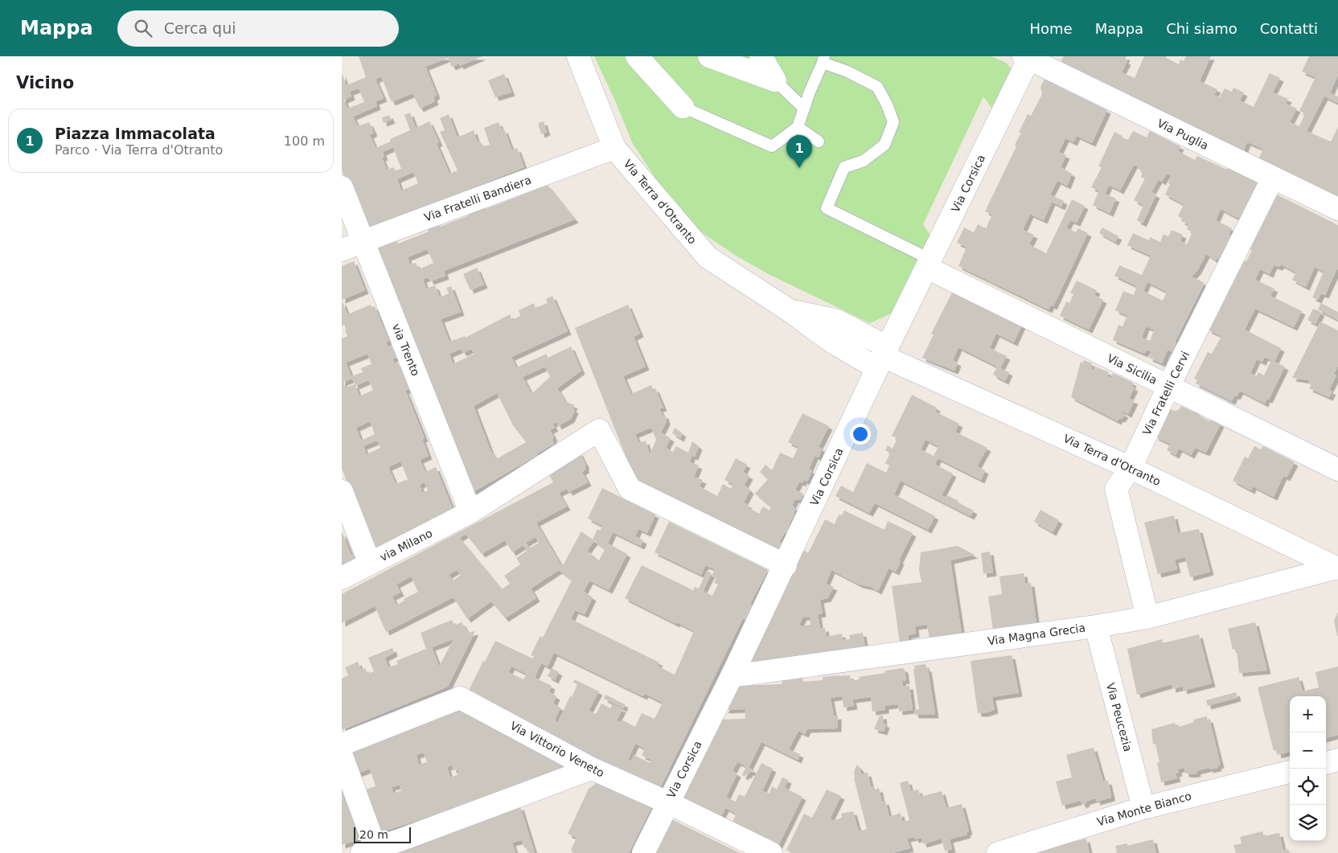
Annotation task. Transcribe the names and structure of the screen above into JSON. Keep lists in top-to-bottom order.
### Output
{
  "streets": {
    "street": [
      "Via Puglia",
      "Via Corsica",
      "Via Fratelli Bandiera",
      "Via Terra d'Otranto",
      "via Trento",
      "Via Sicilia",
      "Via Fratelli Cervi",
      "via Milano",
      "Via Magna Grecia",
      "Via Peucezia",
      "Via Vittorio Veneto",
      "Via Monte Bianco"
    ]
  },
  "crossings": [
    ["Via Puglia", "Via Corsica"],
    ["Via Puglia", "Via Fratelli Cervi"],
    ["Via Corsica", "Via Terra d'Otranto"],
    ["Via Corsica", "Via Sicilia"],
    ["Via Corsica", "via Milano"],
    ["Via Corsica", "Via Magna Grecia"],
    ["Via Corsica", "Via Vittorio Veneto"],
    ["Via Fratelli Bandiera", "Via Terra d'Otranto"],
    ["Via Fratelli Bandiera", "via Trento"],
    ["Via Terra d'Otranto", "Via Fratelli Cervi"],
    ["Via Terra d'Otranto", "Via Magna Grecia"],
    ["via Trento", "via Milano"],
    ["Via Sicilia", "Via Fratelli Cervi"],
    ["Via Fratelli Cervi", "Via Magna Grecia"],
    ["Via Magna Grecia", "Via Peucezia"],
    ["Via Peucezia", "Via Monte Bianco"]
  ],
  "scale_bar": "20 m",
  "page": {
    "header": "Mappa",
    "search": "Cerca qui",
    "nav": [
      "Home",
      "Mappa",
      "Chi siamo",
      "Contatti"
    ],
    "heading": "Vicino",
    "list": [
      {
        "mark": "1",
        "name": "Piazza Immacolata",
        "note": "Parco · Via Terra d'Otranto",
        "value": "100 m"
      }
    ],
    "pins": "1",
    "map_buttons": ["+", "−"],
    "scale": "20 m"
  }
}
